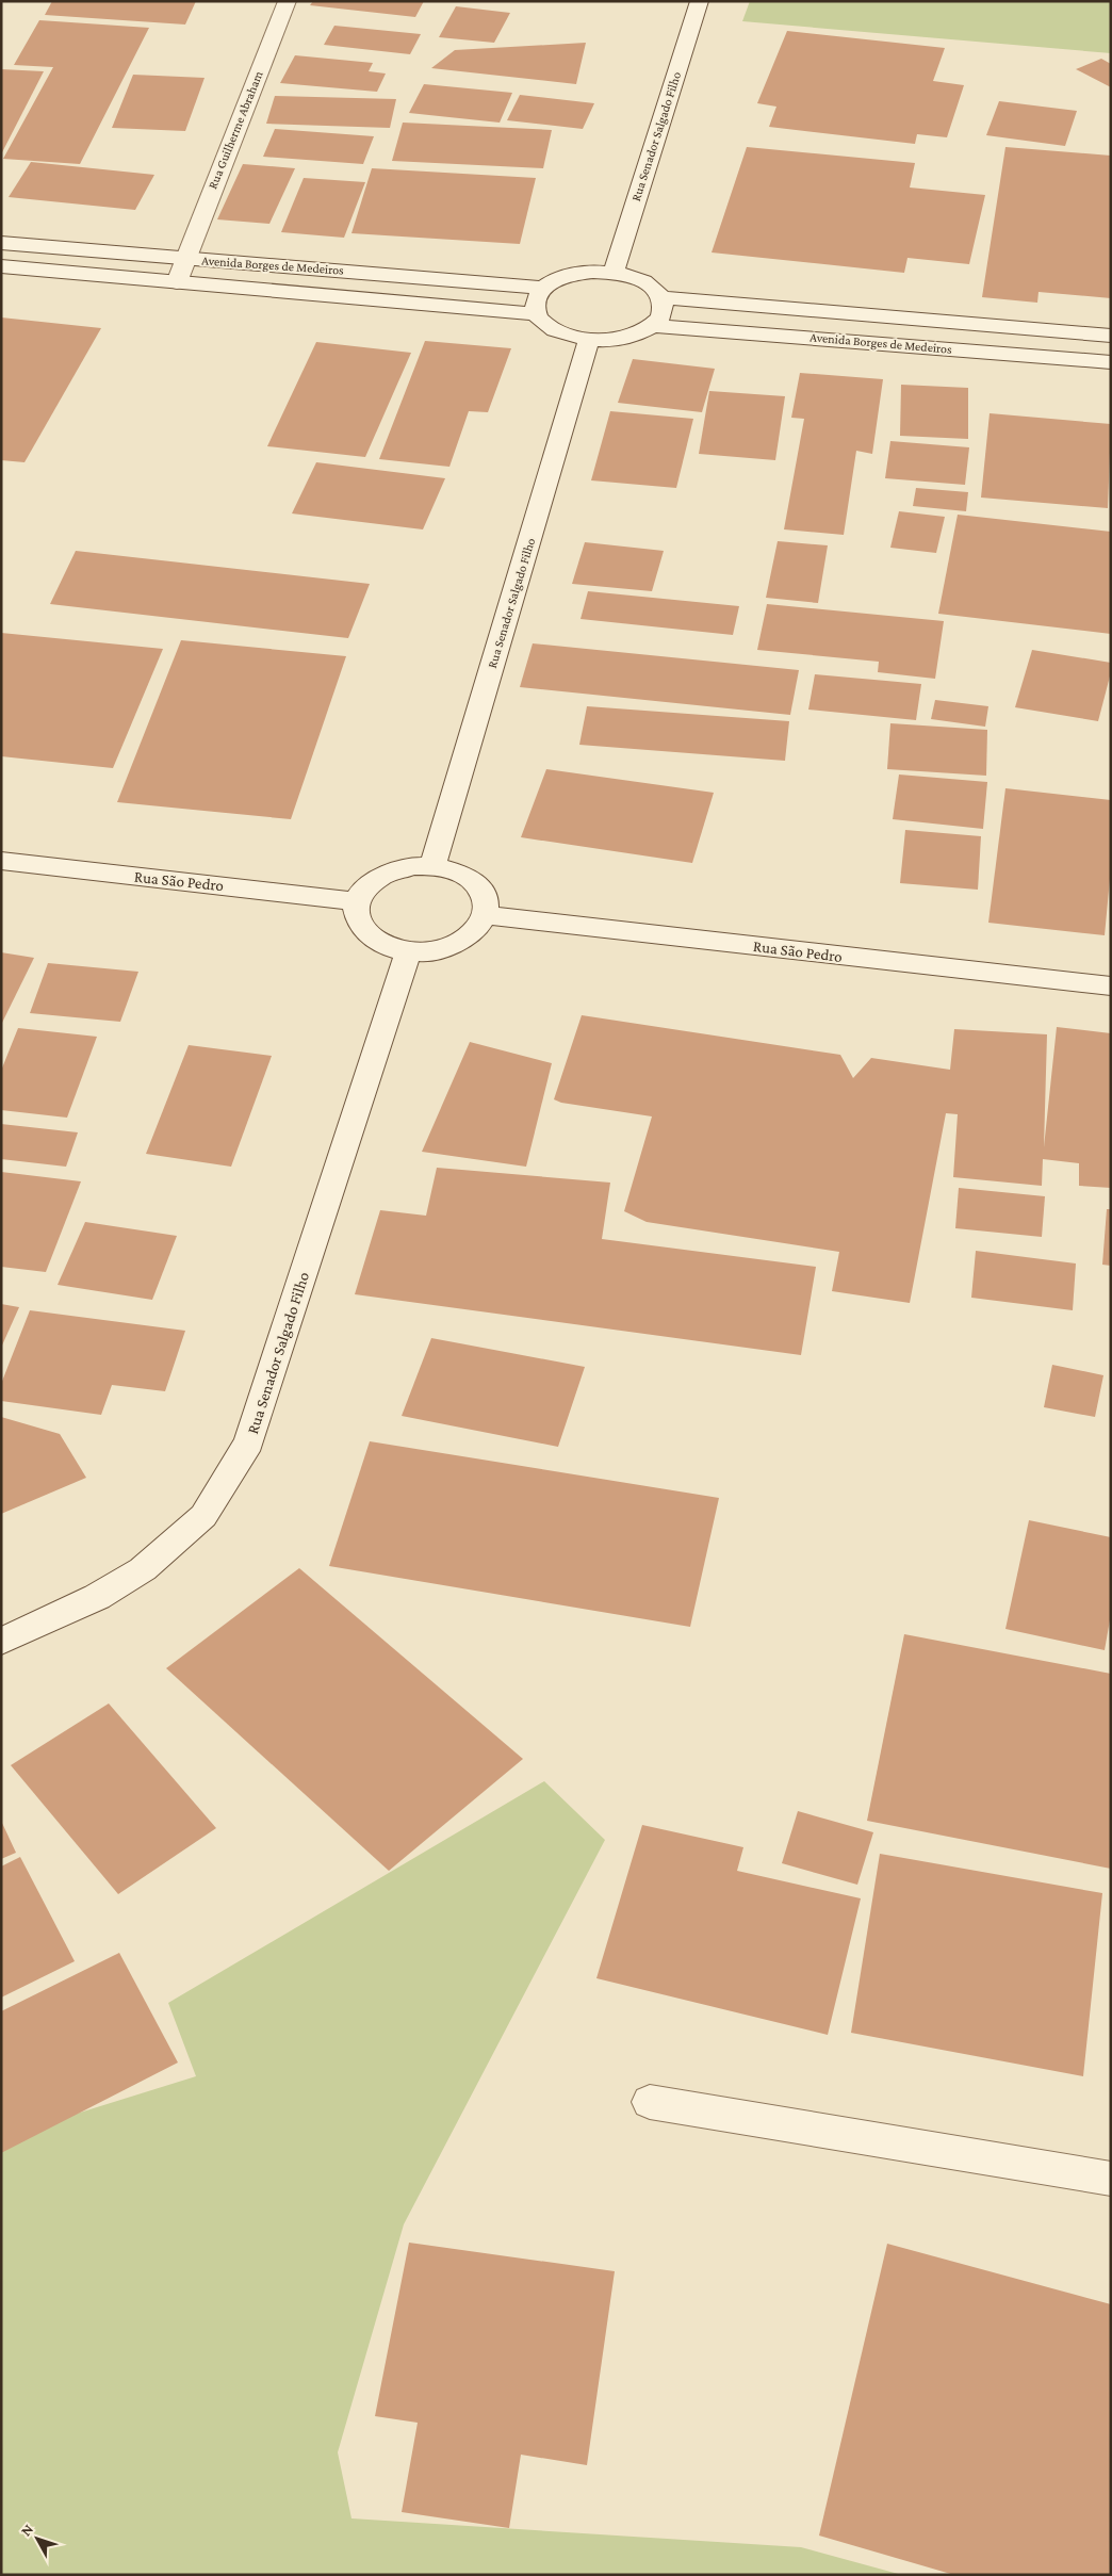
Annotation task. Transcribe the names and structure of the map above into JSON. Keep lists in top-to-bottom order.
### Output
{
  "streets": {
    "main road": [
      "Rua Guilherme Abraham",
      "Rua Senador Salgado Filho",
      "Avenida Borges de Medeiros",
      "Rua São Pedro"
    ]
  },
  "crossings": [
    ["Rua Guilherme Abraham", "Avenida Borges de Medeiros"],
    ["Rua Senador Salgado Filho", "Rua São Pedro"]
  ],
  "north": "top left"
}
